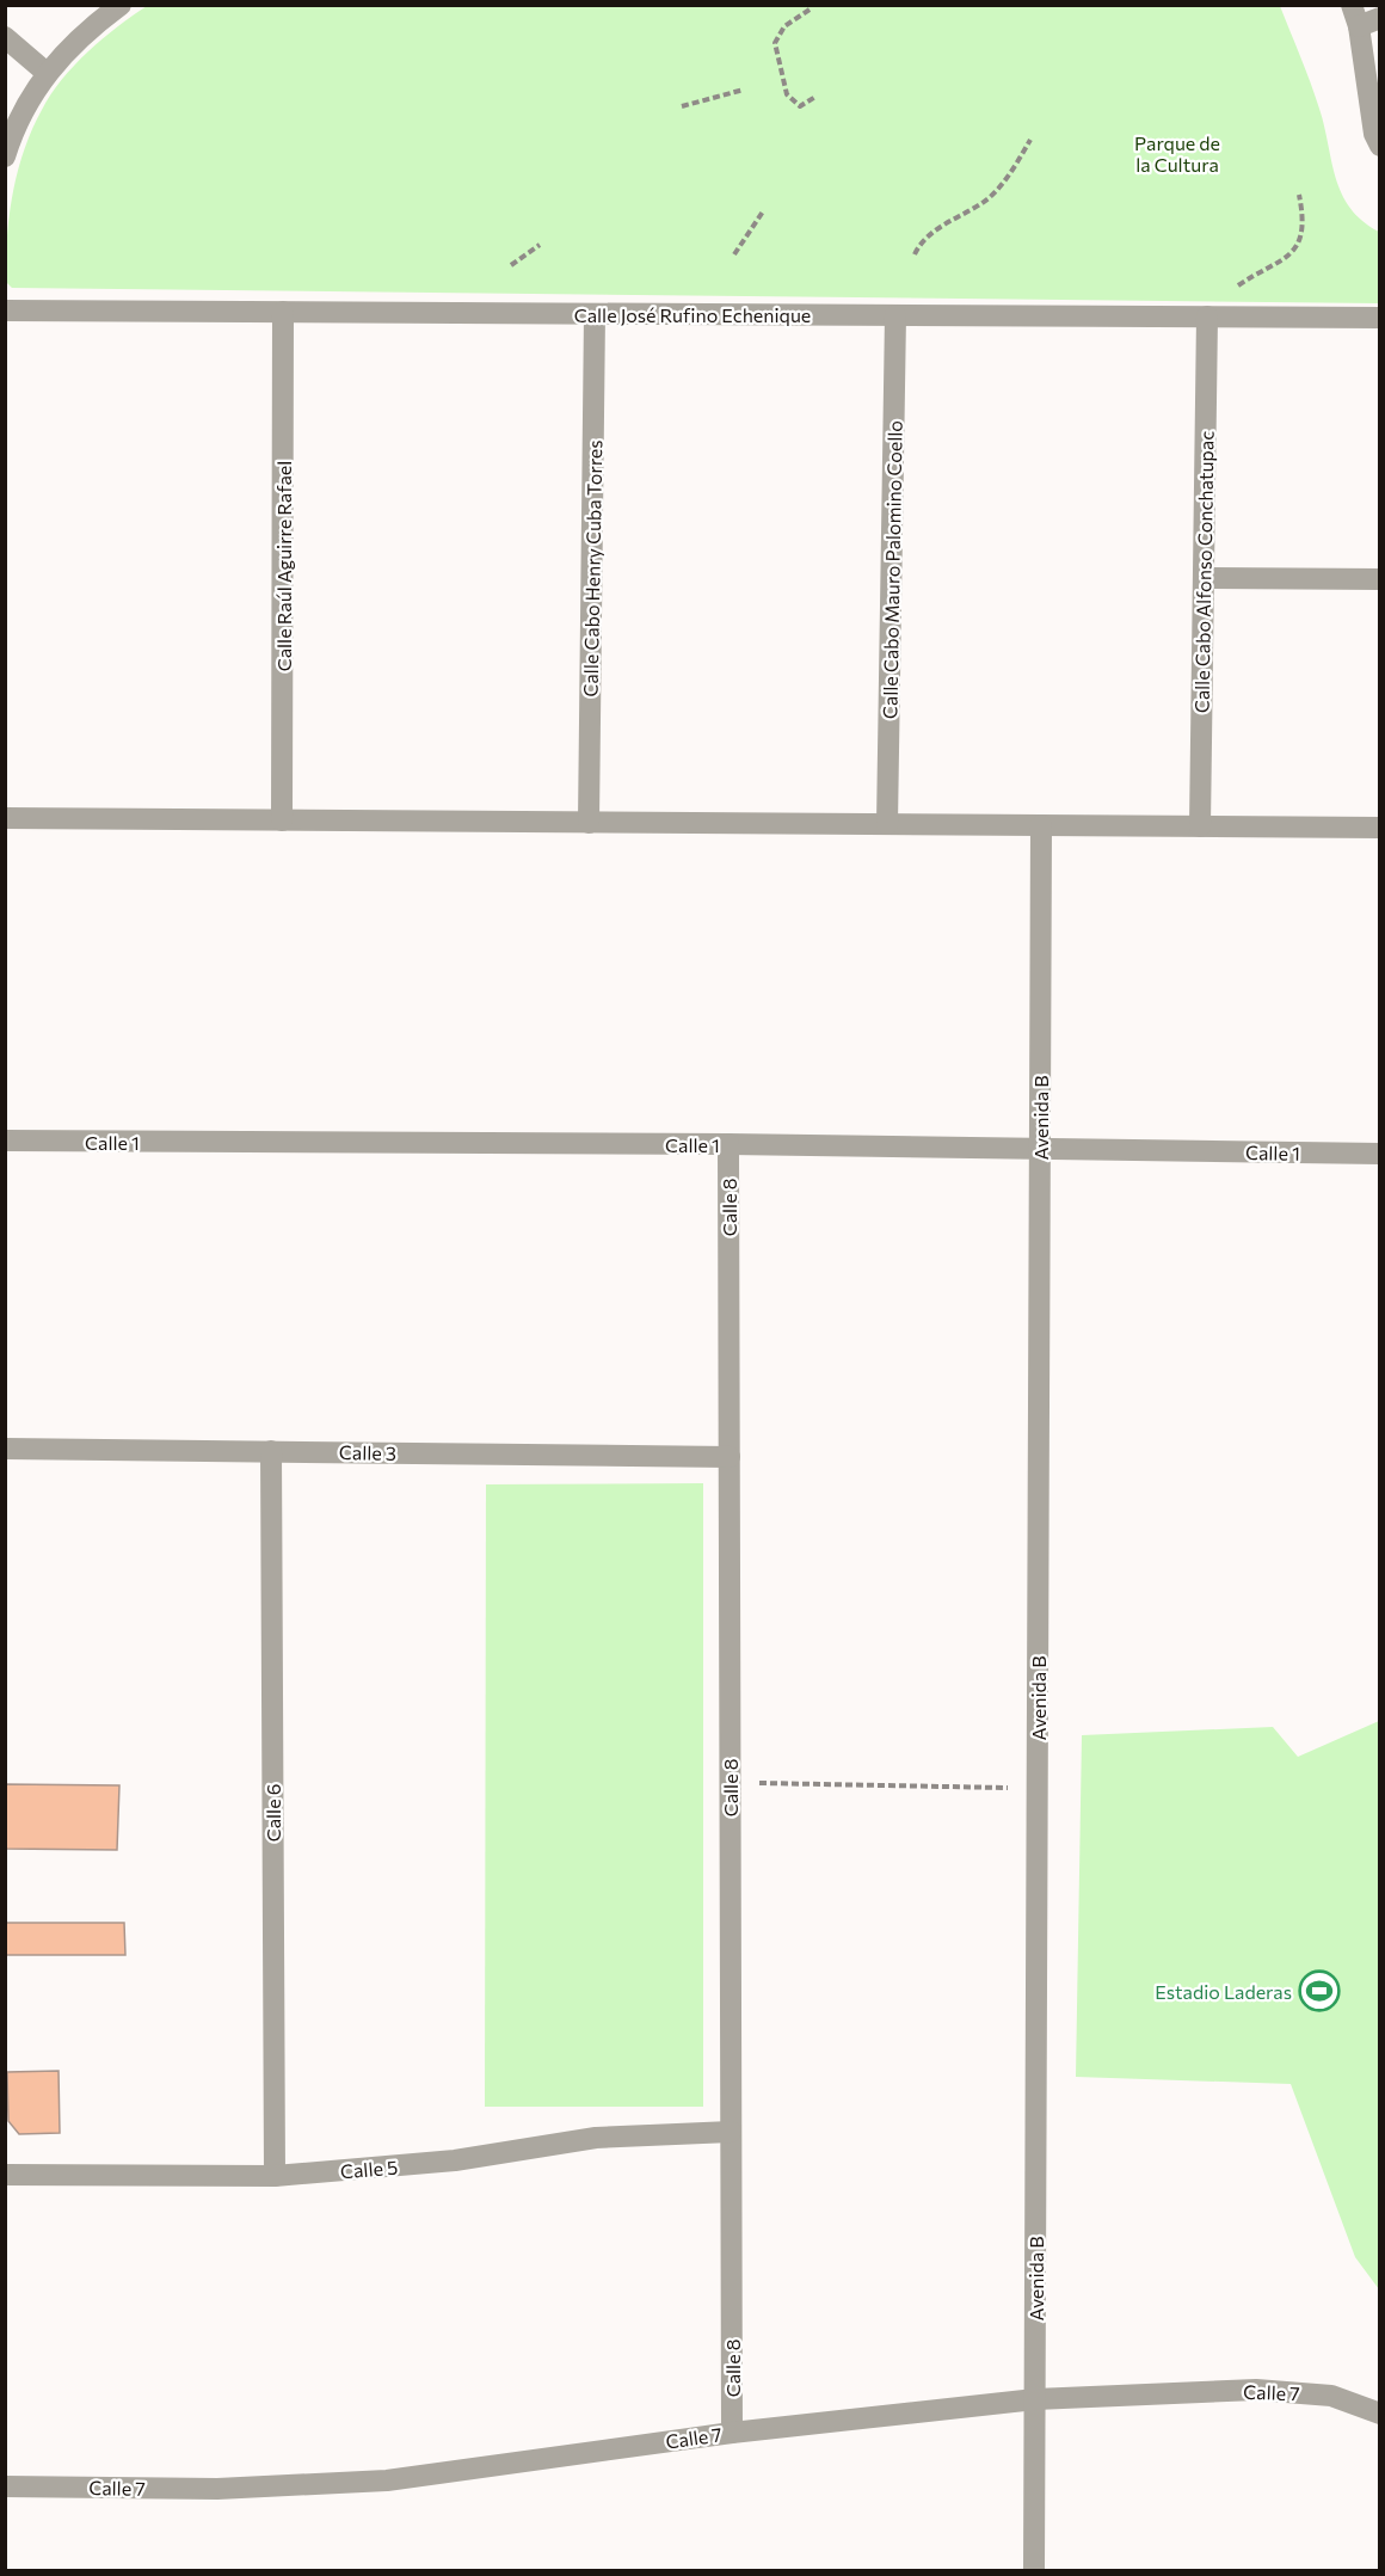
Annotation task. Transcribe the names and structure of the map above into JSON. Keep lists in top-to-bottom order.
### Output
{
  "streets": {
    "street": [
      "Calle José Rufino Echenique",
      "Calle Raúl Aguirre Rafael",
      "Calle Cabo Henry Cuba Torres",
      "Calle Cabo Mauro Palomino Coello",
      "Calle Cabo Alfonso Conchatupac",
      "Avenida B",
      "Calle 1",
      "Calle 8",
      "Calle 3",
      "Calle 6",
      "Calle 5",
      "Calle 7"
    ]
  },
  "crossings": [
    ["Calle José Rufino Echenique", "Calle Raúl Aguirre Rafael"],
    ["Calle José Rufino Echenique", "Calle Cabo Henry Cuba Torres"],
    ["Calle José Rufino Echenique", "Calle Cabo Mauro Palomino Coello"],
    ["Calle José Rufino Echenique", "Calle Cabo Alfonso Conchatupac"],
    ["Avenida B", "Calle 1"],
    ["Avenida B", "Calle 7"],
    ["Calle 1", "Calle 8"],
    ["Calle 8", "Calle 3"],
    ["Calle 8", "Calle 5"],
    ["Calle 8", "Calle 7"],
    ["Calle 3", "Calle 6"],
    ["Calle 6", "Calle 5"]
  ],
  "parks": ["Parque de la Cultura"],
  "places": {
    "sports": ["Estadio Laderas"]
  }
}
